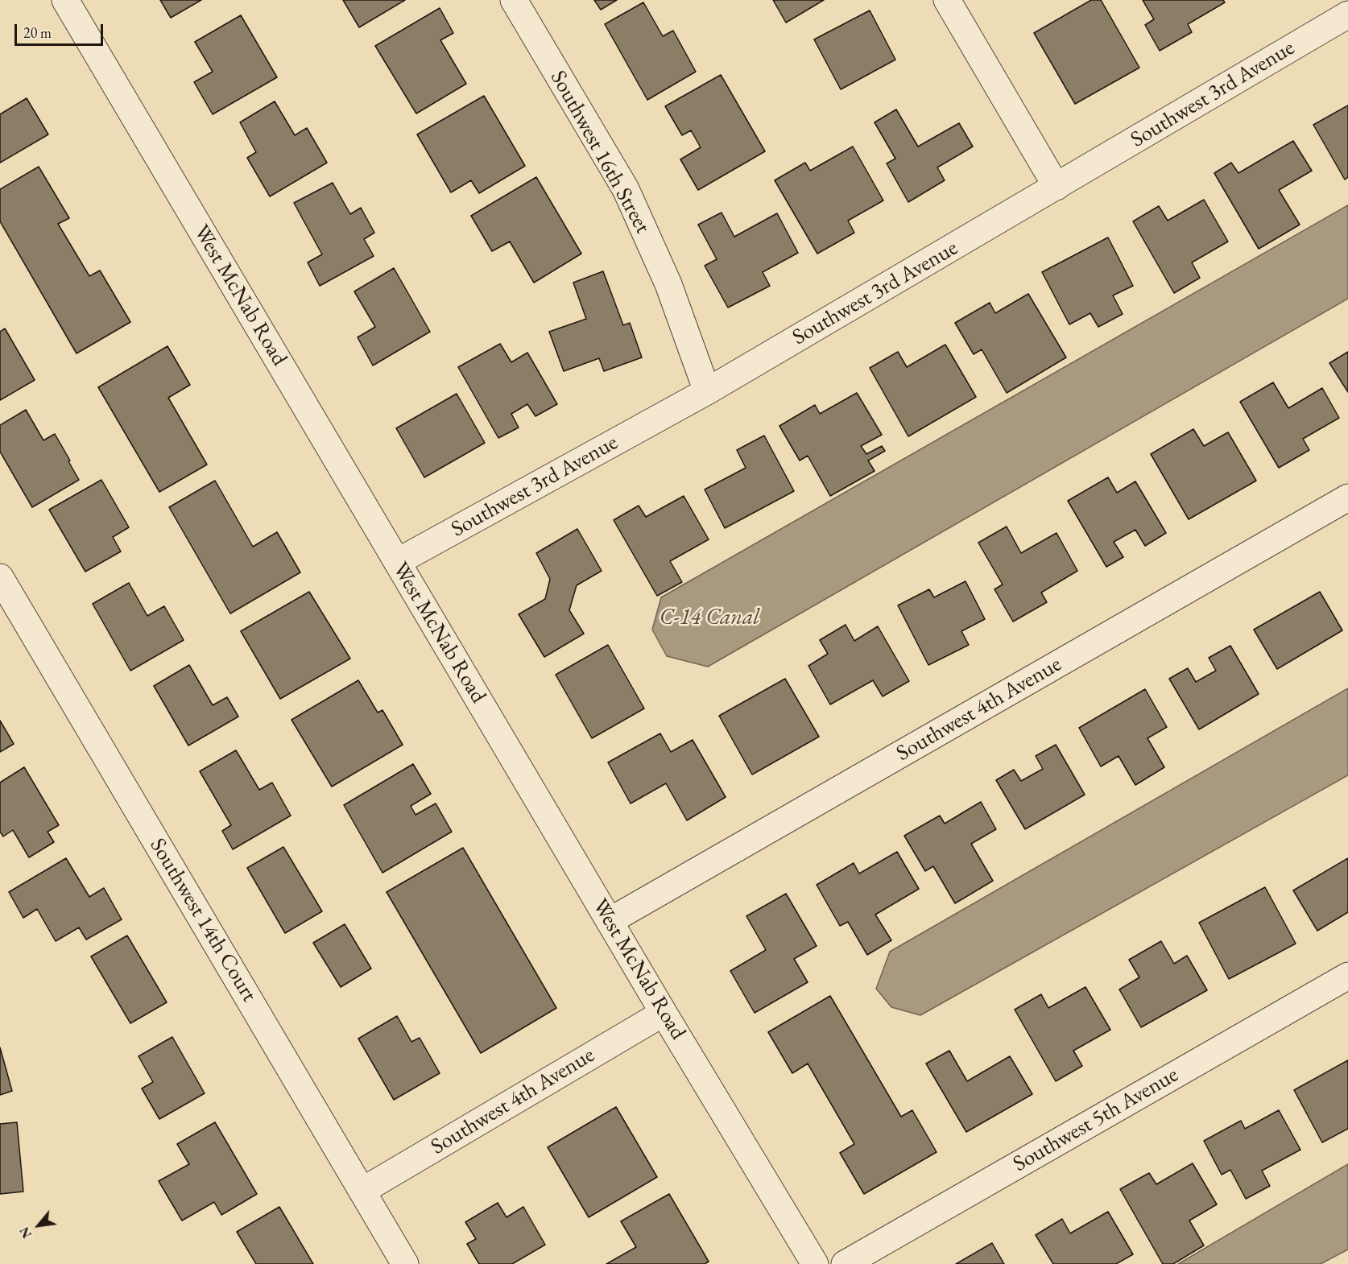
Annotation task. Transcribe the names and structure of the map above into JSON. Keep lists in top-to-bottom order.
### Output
{
  "streets": {
    "street": [
      "Southwest 3rd Avenue",
      "Southwest 16th Street",
      "West McNab Road",
      "Southwest 4th Avenue",
      "Southwest 14th Court",
      "Southwest 5th Avenue"
    ]
  },
  "crossings": [
    ["Southwest 3rd Avenue", "Southwest 16th Street"],
    ["Southwest 3rd Avenue", "West McNab Road"],
    ["West McNab Road", "Southwest 4th Avenue"],
    ["Southwest 4th Avenue", "Southwest 14th Court"]
  ],
  "water": ["C-14 Canal"],
  "scale_bar": "20 m",
  "north": "bottom left"
}
